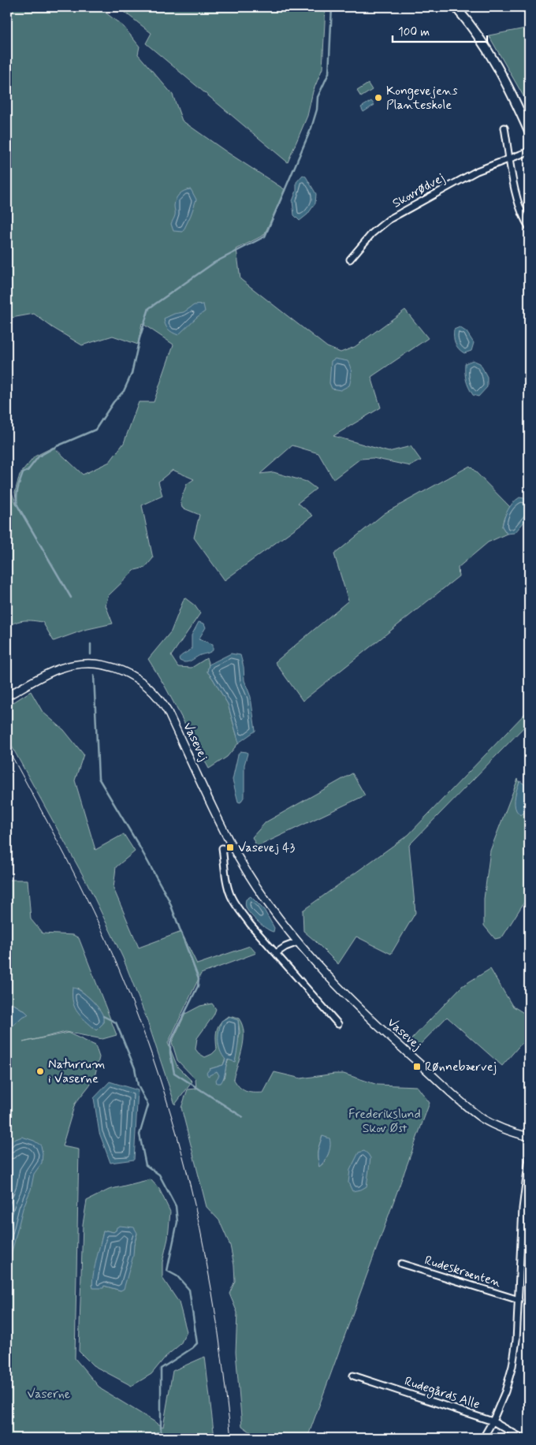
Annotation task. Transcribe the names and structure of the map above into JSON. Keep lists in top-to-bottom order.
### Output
{
  "streets": {
    "street": [
      "Skovrødvej",
      "Vasevej",
      "Rudeskrænten",
      "Rudegårds Alle"
    ]
  },
  "parks": ["Frederikslund Skov Øst", "Vaserne"],
  "places": {
    "other": ["Kongevejens Planteskole", "Naturrum i Vaserne"],
    "transit": ["Vasevej 43", "Rønnebærvej"]
  },
  "scale_bar": "100 m"
}
